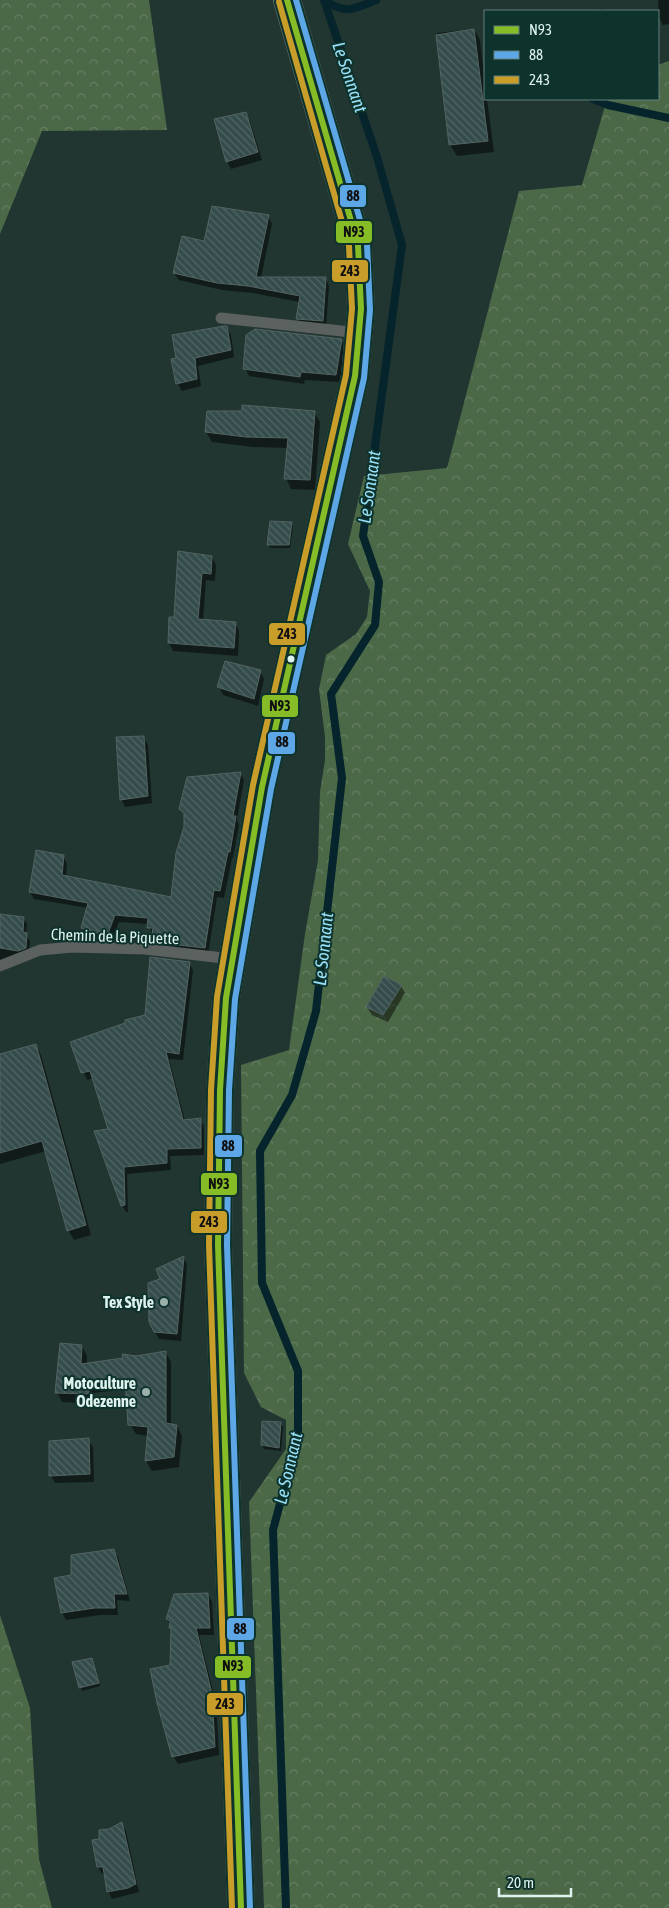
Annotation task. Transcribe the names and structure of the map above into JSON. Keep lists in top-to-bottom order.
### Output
{
  "streets": {
    "lane": ["Chemin de la Piquette"]
  },
  "water": ["Le Sonnant"],
  "places": ["Tex Style", "Motoculture Odezenne"],
  "lines": ["transit line N93", "transit line 88", "transit line 243"],
  "legend": ["N93", "88", "243"],
  "scale_bar": "20 m"
}
